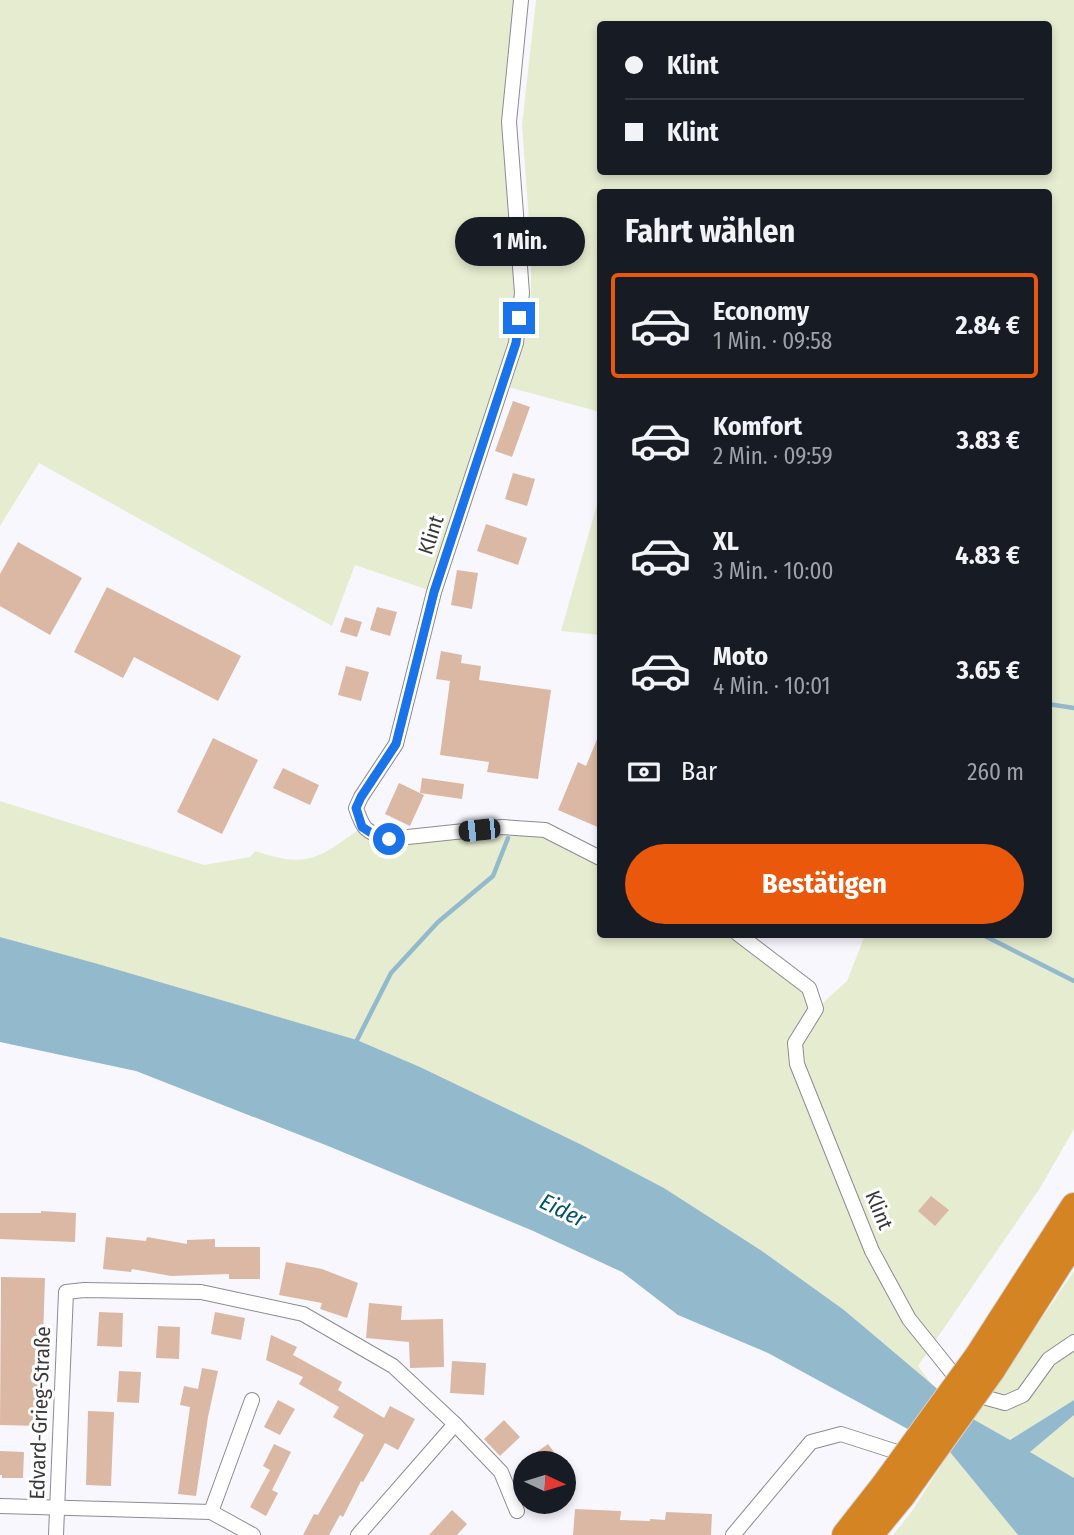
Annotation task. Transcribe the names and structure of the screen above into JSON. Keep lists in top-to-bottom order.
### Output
{
  "streets": {
    "street": ["Klint", "Edvard-Grieg-Straße"]
  },
  "water": ["Eider"],
  "north": "right",
  "page": {
    "banner": ["Klint", "Klint"],
    "heading": "Fahrt wählen",
    "bubble": "1 Min.",
    "list": [
      {
        "name": "Economy",
        "note": "1 Min. · 09:58",
        "value": "2.84 €"
      },
      {
        "name": "Komfort",
        "note": "2 Min. · 09:59",
        "value": "3.83 €"
      },
      {
        "name": "XL",
        "note": "3 Min. · 10:00",
        "value": "4.83 €"
      },
      {
        "name": "Moto",
        "note": "4 Min. · 10:01",
        "value": "3.65 €"
      }
    ],
    "pay": ["Bar", "260 m"],
    "buttons": "Bestätigen"
  }
}
